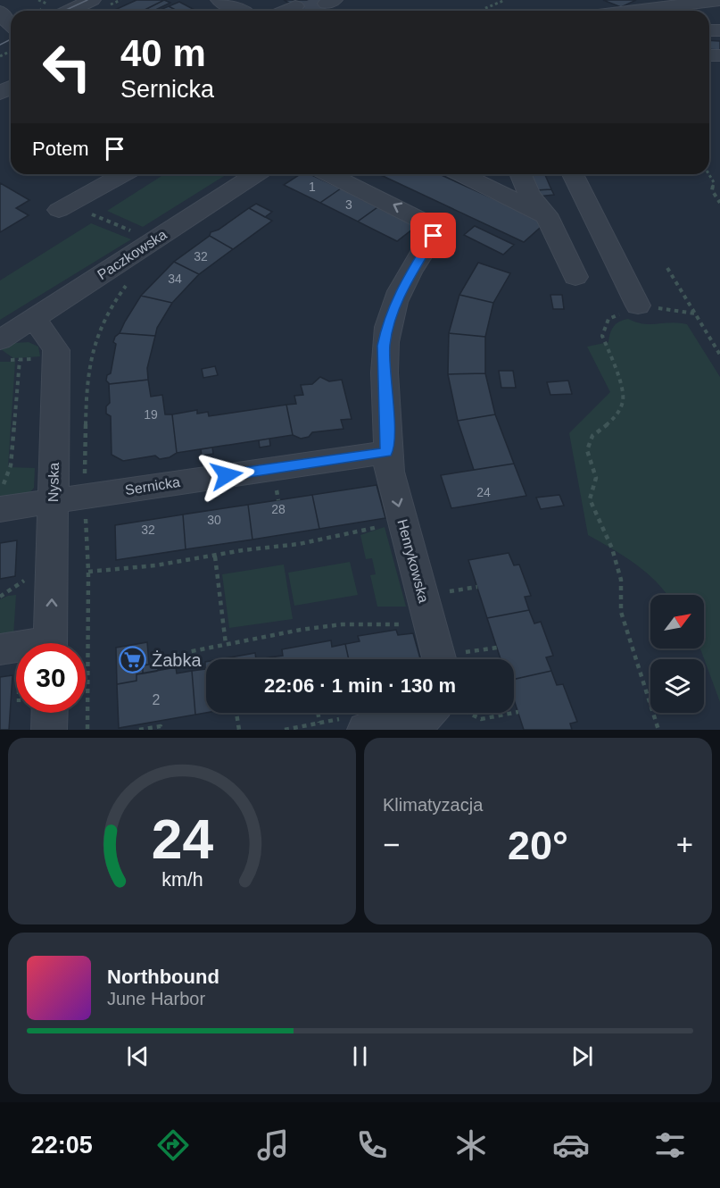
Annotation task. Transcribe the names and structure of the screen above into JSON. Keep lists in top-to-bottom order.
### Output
{
  "streets": {
    "street": [
      "Paczkowska",
      "Nyska",
      "Sernicka",
      "Henrykowska"
    ]
  },
  "crossings": [
    ["Paczkowska", "Nyska"],
    ["Nyska", "Sernicka"],
    ["Sernicka", "Henrykowska"]
  ],
  "one_way": ["Nyska", "Henrykowska"],
  "places": {
    "supermarket": ["Żabka"]
  },
  "house_numbers": [
    "1",
    "3",
    "32",
    "34",
    "19",
    "24",
    "28",
    "30",
    "32",
    "2"
  ],
  "north": "top right",
  "page": {
    "turn": ["40 m", "Sernicka"],
    "then": "Potem",
    "limit": "30",
    "trip": "22:06 · 1 min · 130 m",
    "tile": "Klimatyzacja",
    "heat": ["−", "20°", "+"],
    "song": ["Northbound", "June Harbor"],
    "tabs": "22:05",
    "gauge": ["24", "km/h"]
  }
}
